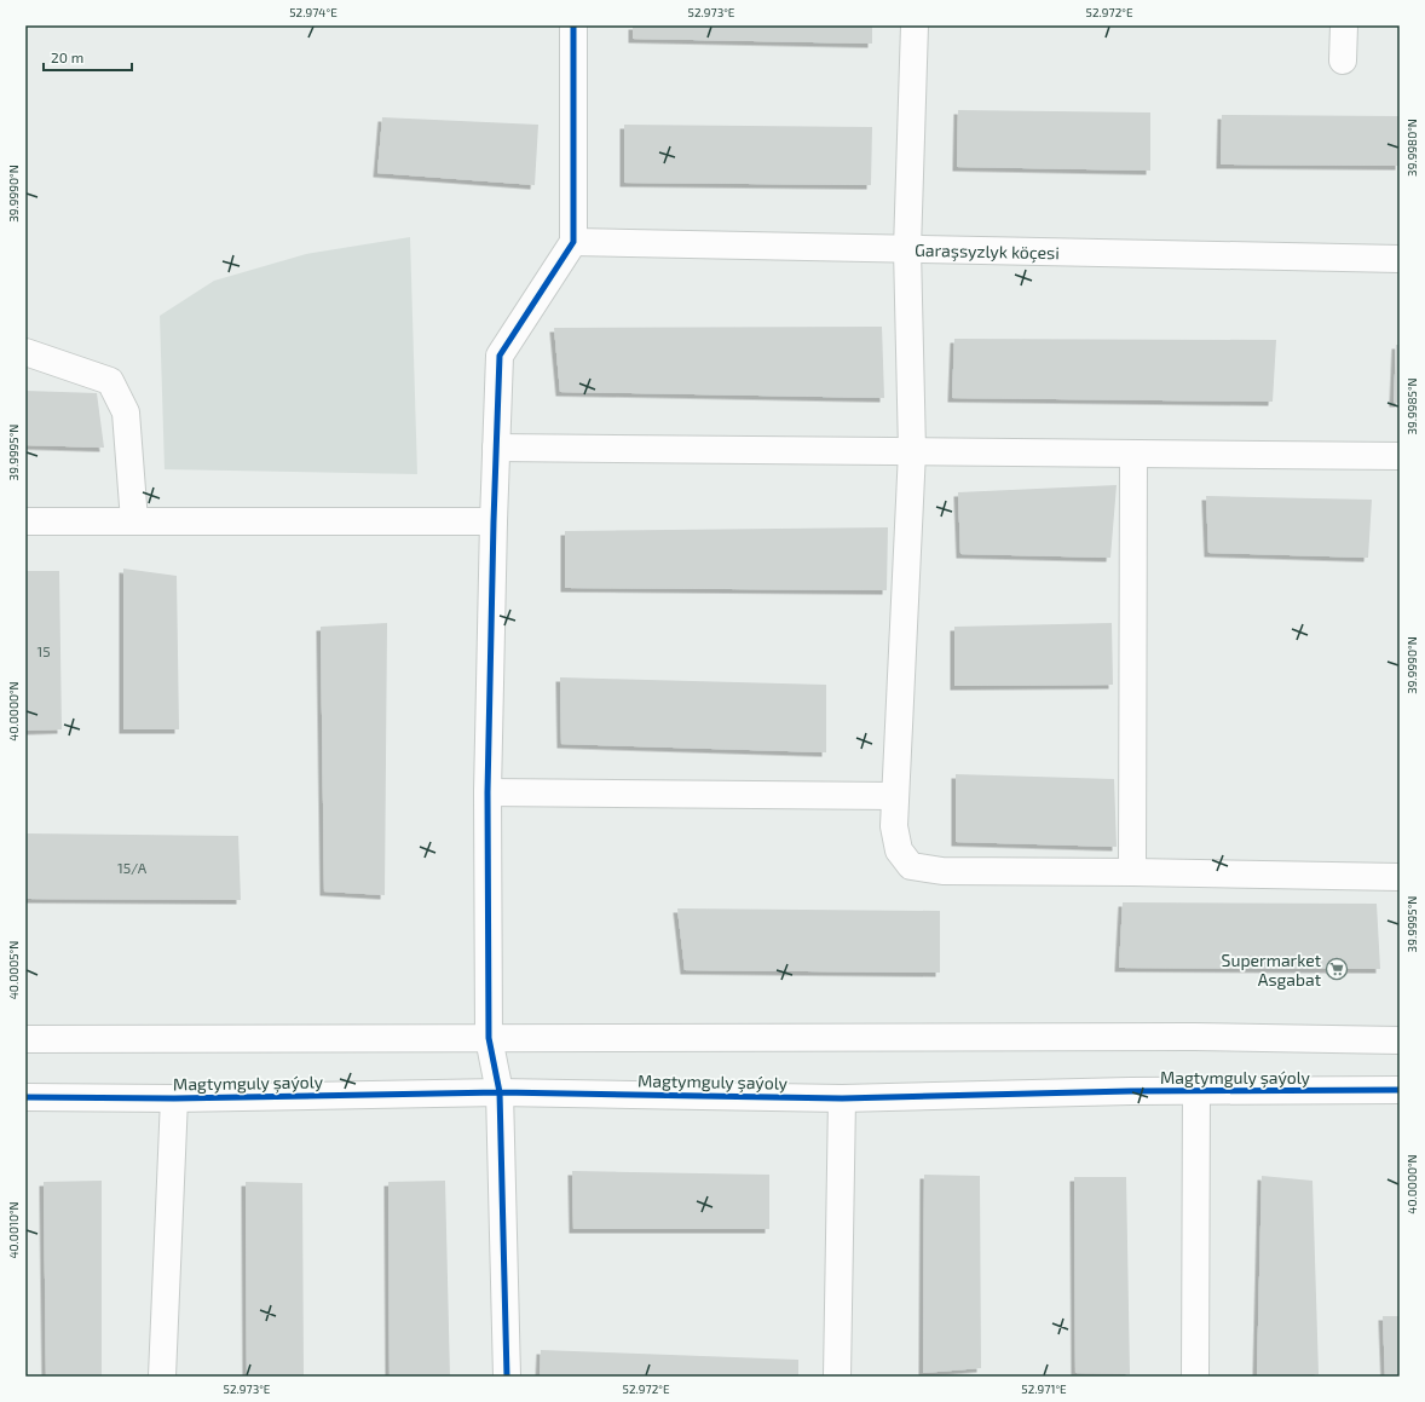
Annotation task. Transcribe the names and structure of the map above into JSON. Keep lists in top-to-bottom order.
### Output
{
  "streets": {
    "street": ["Garaşsyzlyk köçesi", "Magtymguly şaýoly"]
  },
  "places": {
    "supermarket": ["Supermarket Asgabat"]
  },
  "house_numbers": ["15", "15/A"],
  "scale_bar": "20 m",
  "coordinates": [
    "52.974°E",
    "52.973°E",
    "52.972°E",
    "39.9980°N",
    "39.9990°N",
    "39.9985°N",
    "39.9995°N",
    "40.0000°N",
    "40.0005°N",
    "40.0010°N",
    "52.971°E"
  ]
}
